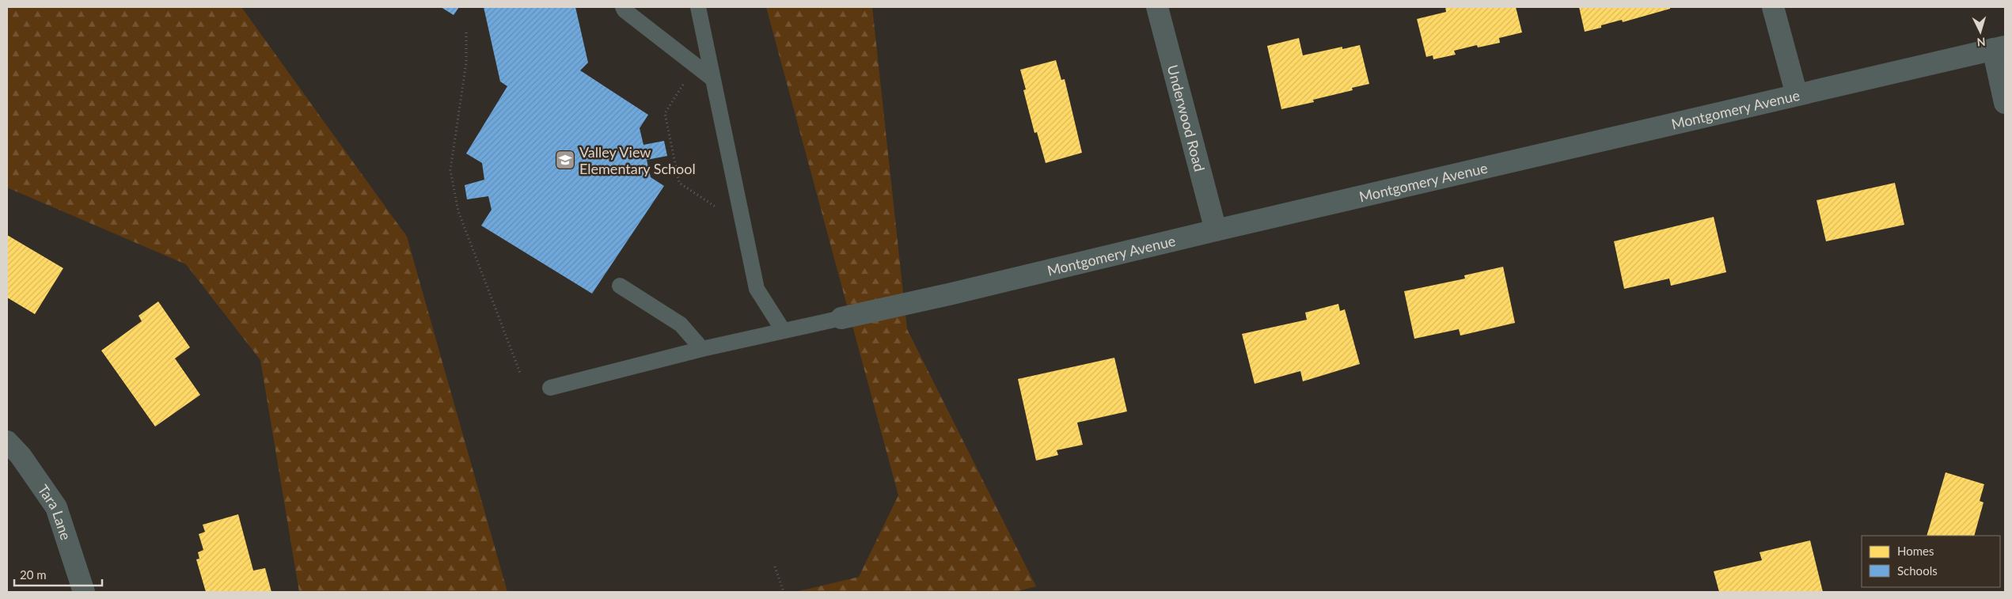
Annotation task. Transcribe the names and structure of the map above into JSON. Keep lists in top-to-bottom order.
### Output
{
  "streets": {
    "street": ["Montgomery Avenue", "Underwood Road", "Tara Lane"]
  },
  "crossings": [
    ["Montgomery Avenue", "Underwood Road"]
  ],
  "places": {
    "school or university": ["Valley View Elementary School"]
  },
  "legend": ["Homes", "Schools"],
  "scale_bar": "20 m",
  "north": "bottom"
}
